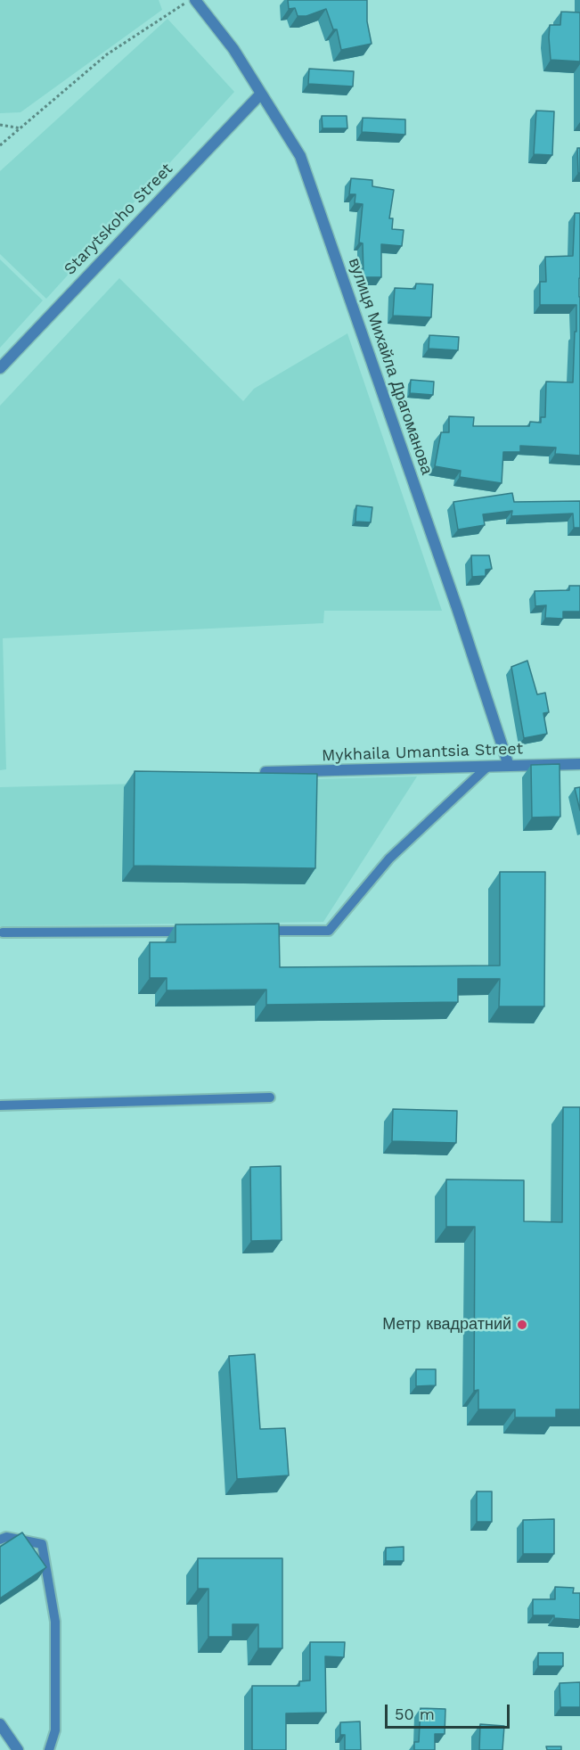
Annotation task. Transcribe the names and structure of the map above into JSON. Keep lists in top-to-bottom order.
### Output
{
  "streets": {
    "street": ["Starytskoho Street", "вулиця Михайла Драгоманова", "Mykhaila Umantsia Street"]
  },
  "crossings": [
    ["Starytskoho Street", "вулиця Михайла Драгоманова"],
    ["вулиця Михайла Драгоманова", "Mykhaila Umantsia Street"]
  ],
  "places": ["Метр квадратний"],
  "scale_bar": "50 m"
}
